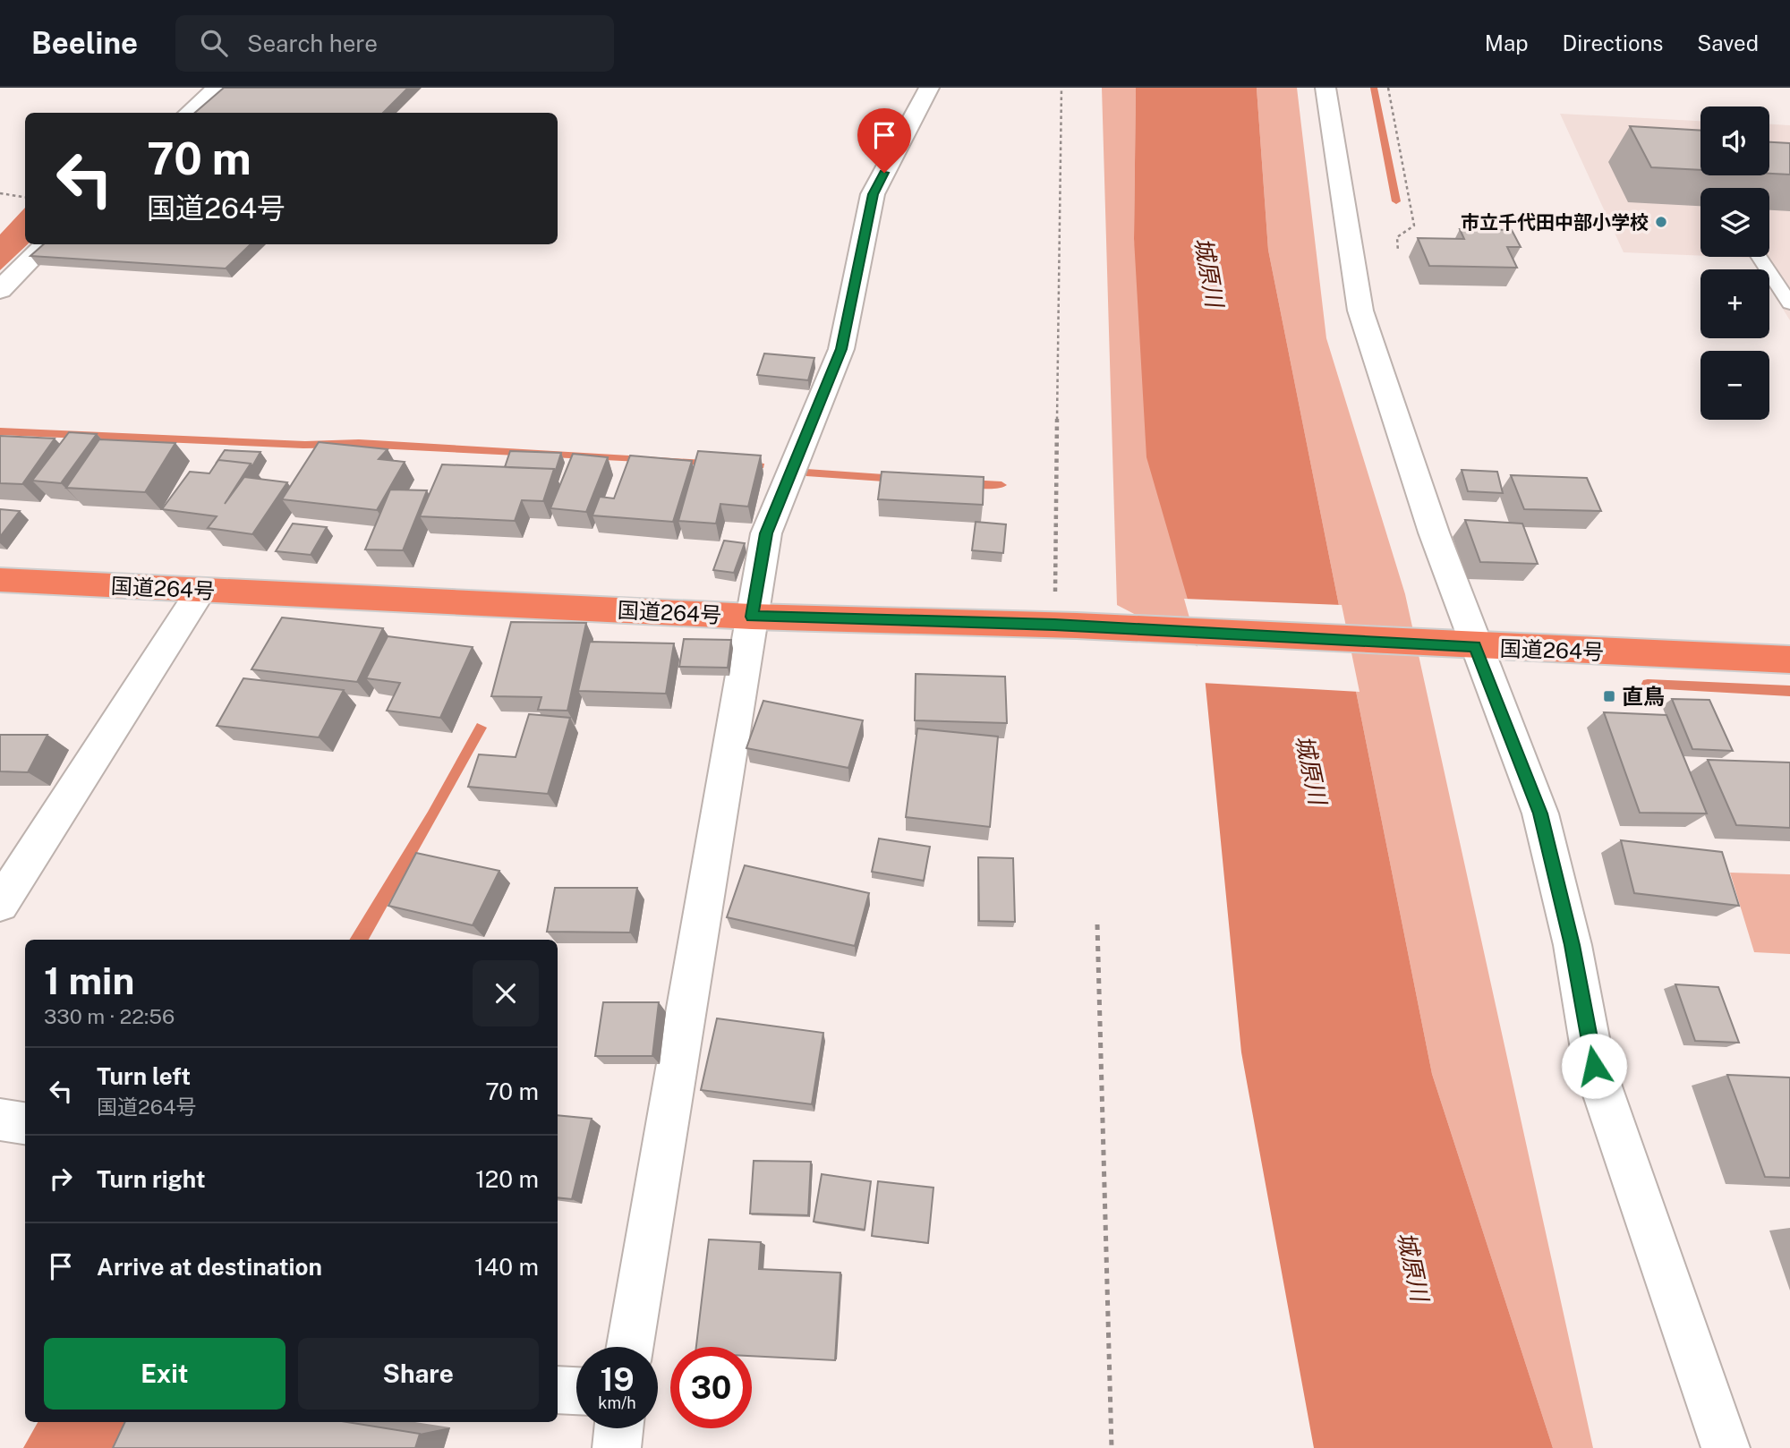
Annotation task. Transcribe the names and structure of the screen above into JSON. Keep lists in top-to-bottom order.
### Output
{
  "streets": {
    "highway": ["国道264号"]
  },
  "water": ["城原川"],
  "places": {
    "other": ["市立千代田中部小学校"],
    "transit": ["直鳥"]
  },
  "page": {
    "header": "Beeline",
    "search": "Search here",
    "nav": ["Map", "Directions", "Saved"],
    "map_buttons": ["+", "−"],
    "turn": ["70 m", "国道264号"],
    "heading": ["1 min", "330 m · 22:56"],
    "list": [
      {
        "name": "Turn left",
        "note": "国道264号",
        "value": "70 m"
      },
      {
        "name": "Turn right",
        "value": "120 m"
      },
      {
        "name": "Arrive at destination",
        "value": "140 m"
      }
    ],
    "buttons": ["Exit", "Share"],
    "speed": "19 km/h",
    "limit": "30"
  }
}
